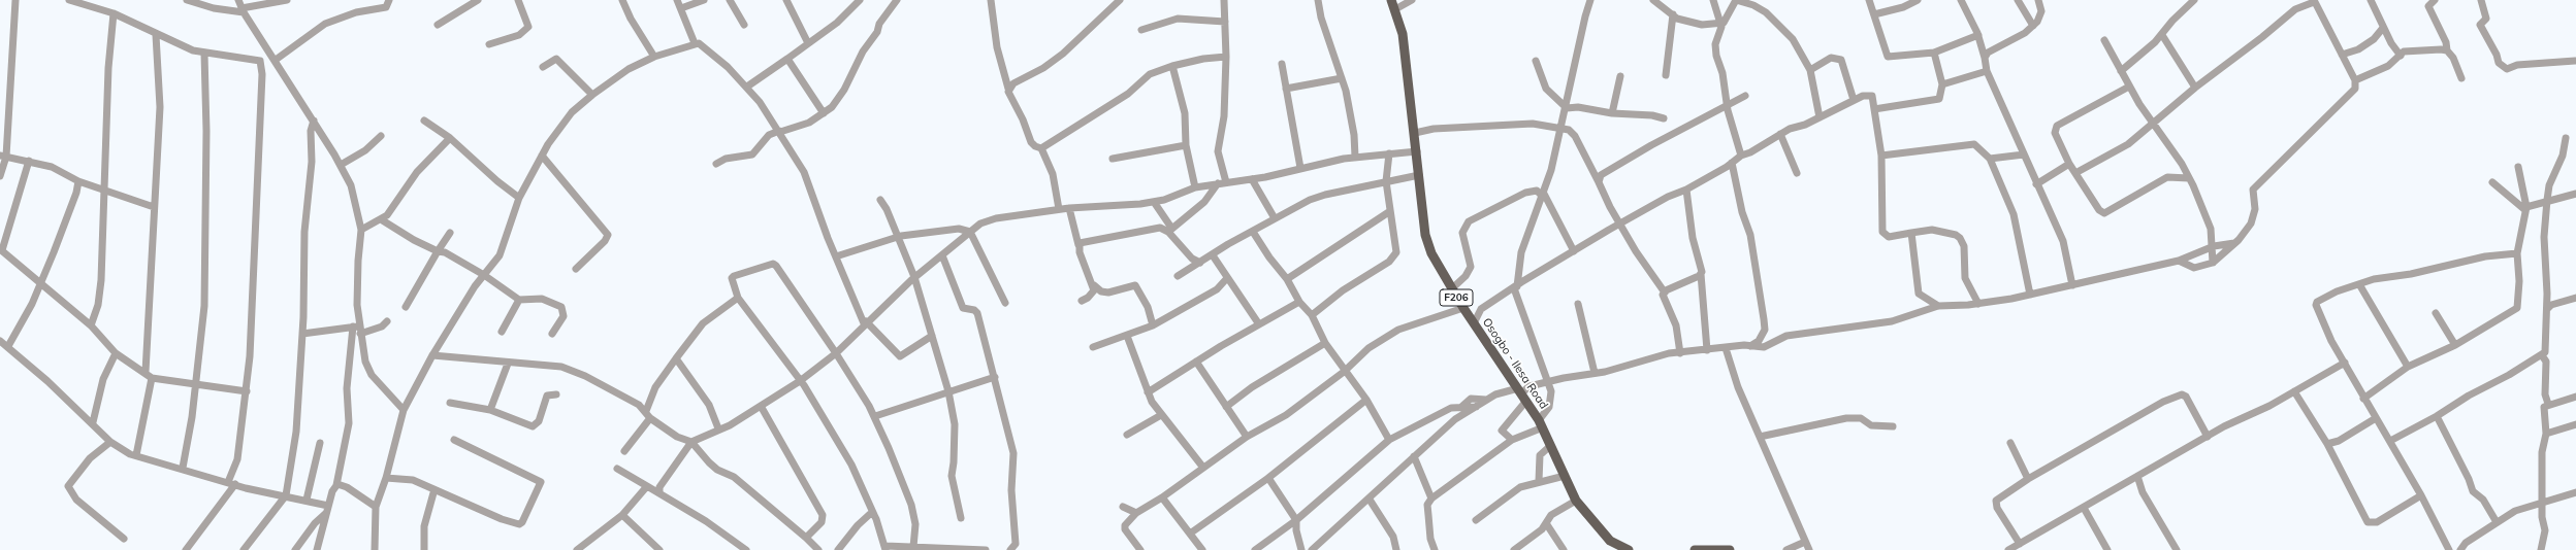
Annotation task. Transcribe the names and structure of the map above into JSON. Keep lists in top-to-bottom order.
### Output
{
  "streets": {
    "main road": ["F206", "Osogbo - Ilesa Road"]
  }
}
